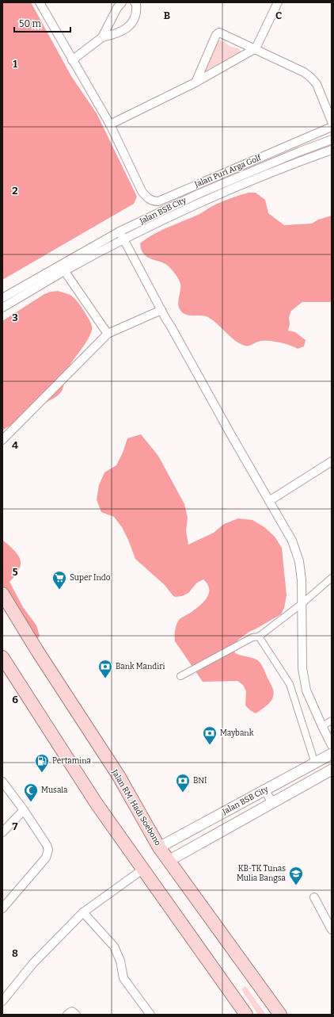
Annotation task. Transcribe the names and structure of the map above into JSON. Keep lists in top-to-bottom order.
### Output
{
  "streets": {
    "main road": ["Jalan RM. Hadi Soebono"],
    "street": ["Jalan Puri Arga Golf", "Jalan BSB City"]
  },
  "crossings": [
    ["Jalan BSB City", "Jalan RM. Hadi Soebono"]
  ],
  "places": {
    "supermarket": ["Super Indo"],
    "bank": ["Bank Mandiri", "Maybank", "BNI"],
    "fuel station": ["Pertamina"],
    "mosque": ["Musala"],
    "school or university": ["KB-TK Tunas Mulia Bangsa"]
  },
  "scale_bar": "50 m",
  "grid": {
    "columns": ["B", "C"],
    "rows": [
      "1",
      "2",
      "3",
      "4",
      "5",
      "6",
      "7",
      "8"
    ]
  }
}
